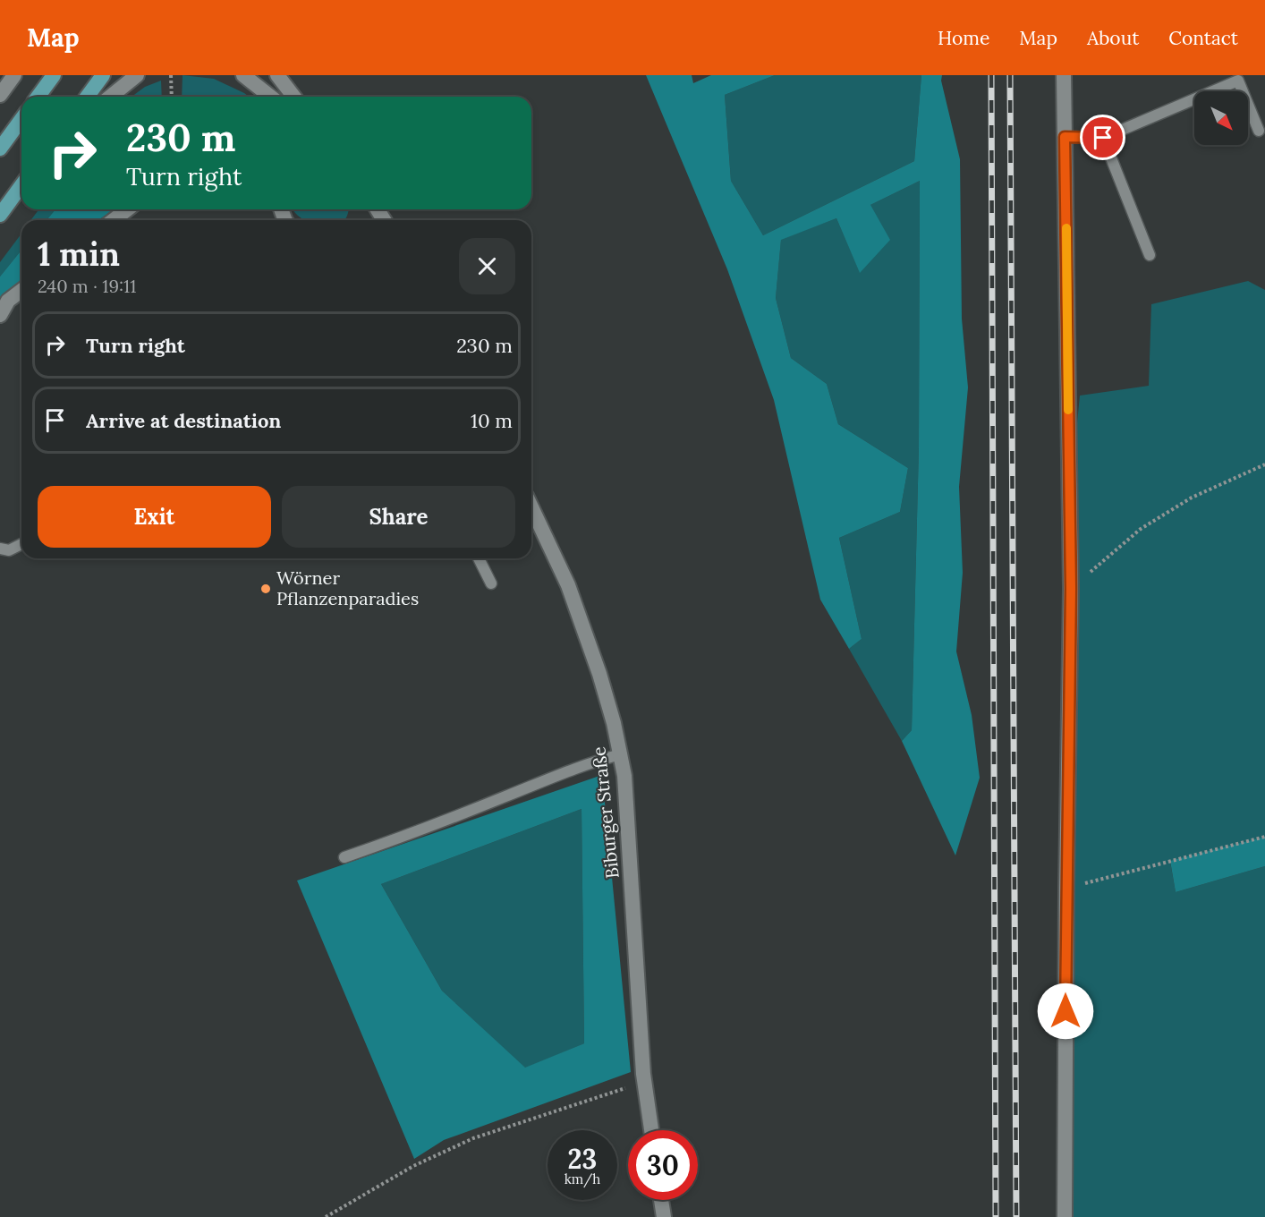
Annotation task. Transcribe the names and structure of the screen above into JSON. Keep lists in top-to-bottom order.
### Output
{
  "streets": {
    "street": ["Biburger Straße"]
  },
  "places": ["Wörner Pflanzenparadies"],
  "north": "bottom right",
  "page": {
    "header": "Map",
    "nav": [
      "Home",
      "Map",
      "About",
      "Contact"
    ],
    "turn": ["230 m", "Turn right"],
    "heading": ["1 min", "240 m · 19:11"],
    "list": [
      {
        "name": "Turn right",
        "value": "230 m"
      },
      {
        "name": "Arrive at destination",
        "value": "10 m"
      }
    ],
    "buttons": ["Exit", "Share"],
    "speed": "23 km/h",
    "limit": "30"
  }
}
